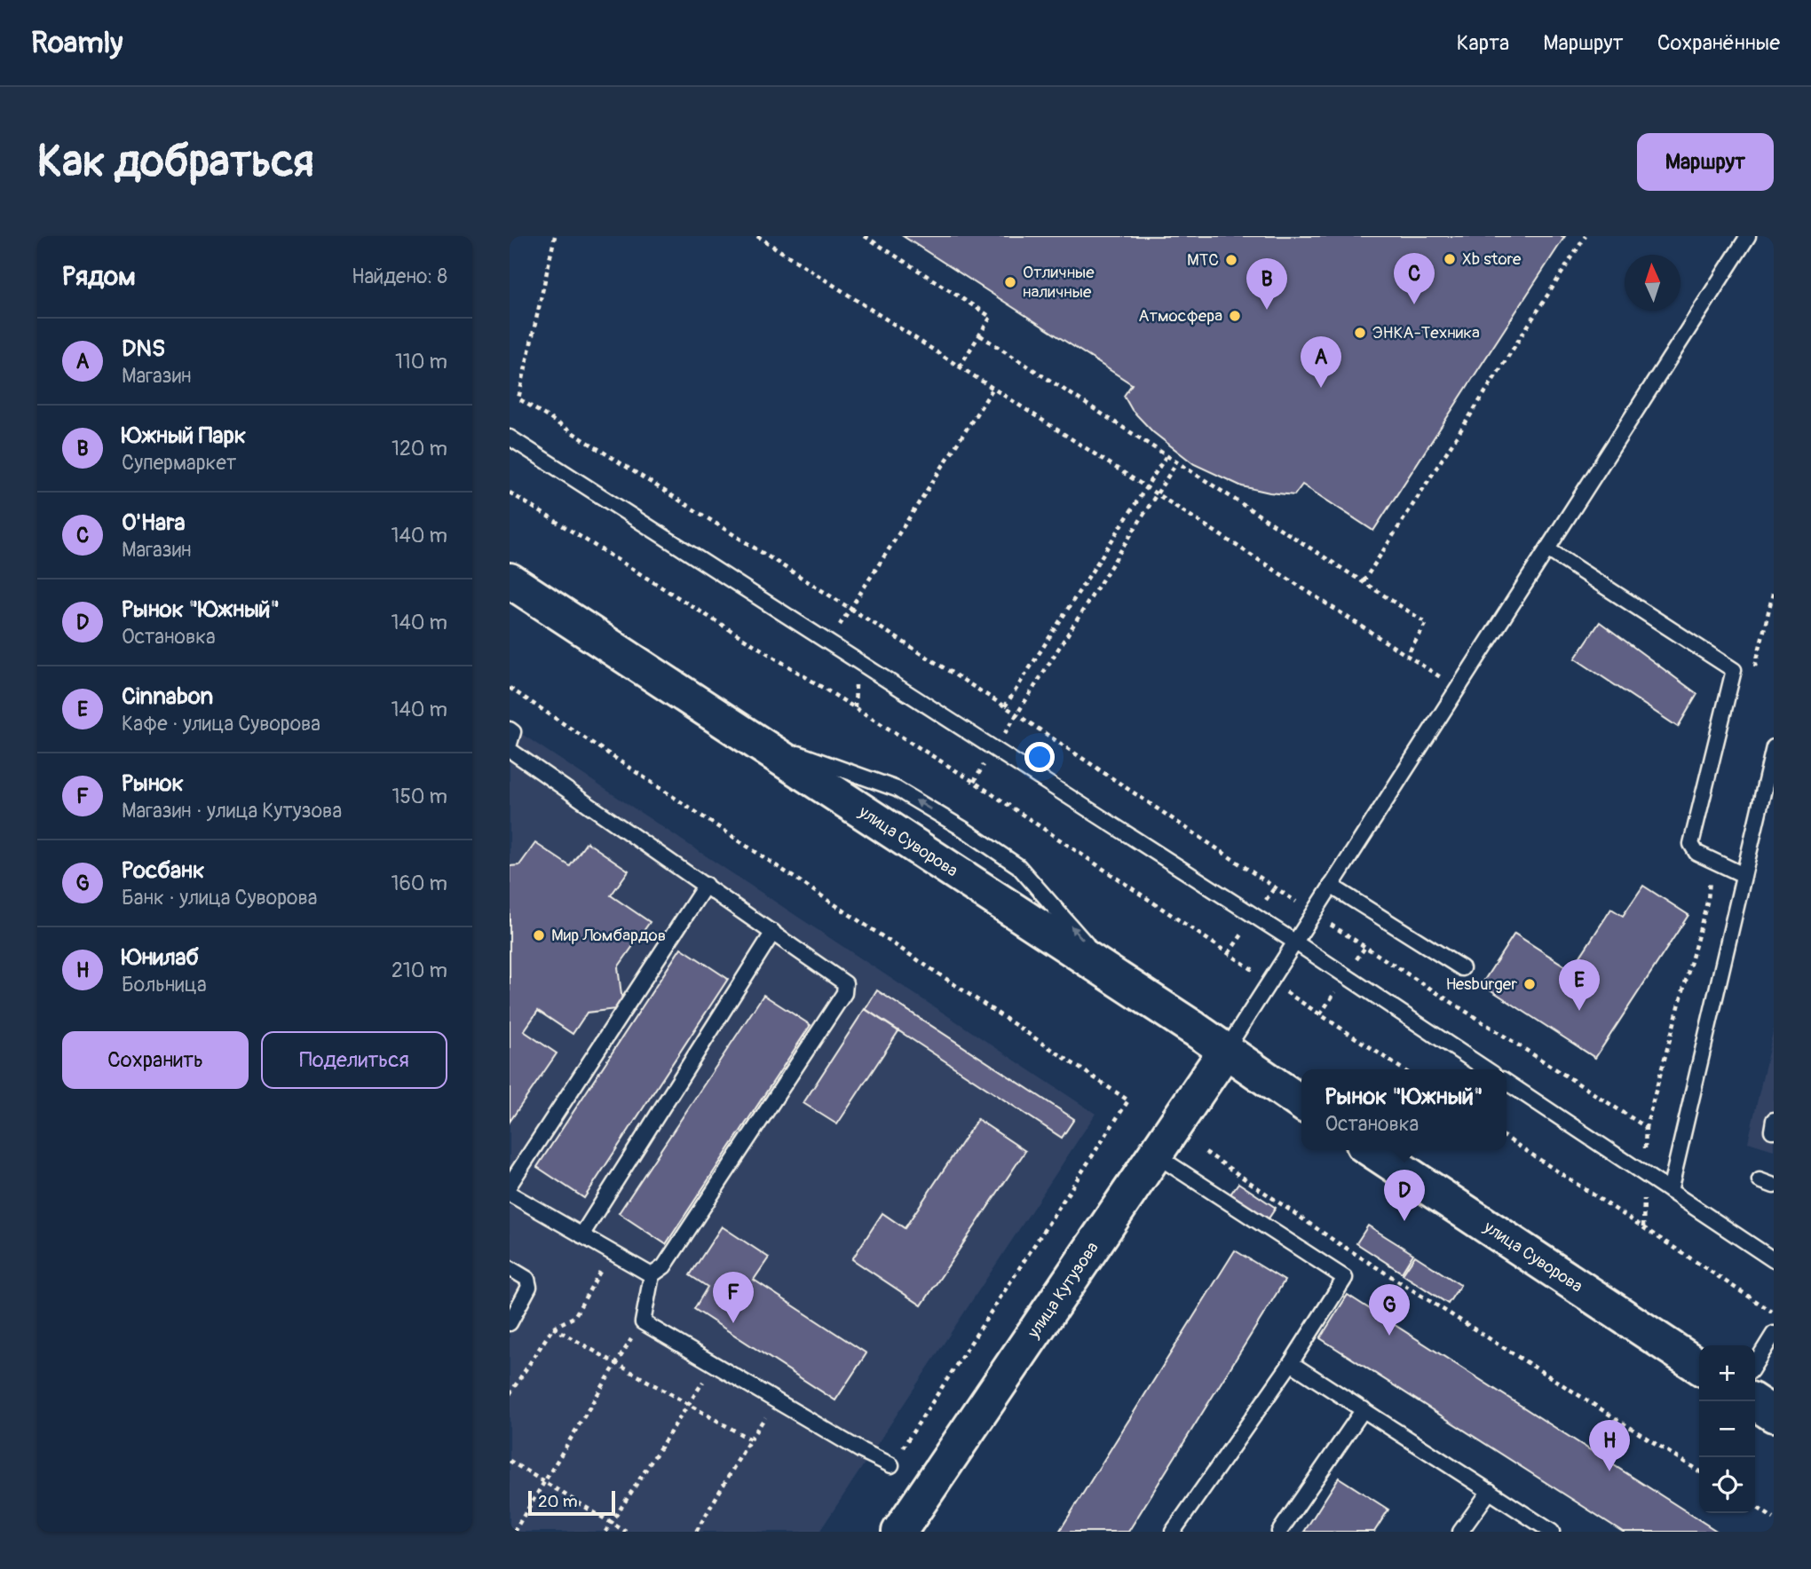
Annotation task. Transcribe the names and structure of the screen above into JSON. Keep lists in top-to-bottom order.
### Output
{
  "streets": {
    "main road": ["улица Суворова", "улица Кутузова"]
  },
  "crossings": [
    ["улица Суворова", "улица Кутузова"]
  ],
  "places": [
    "Xb store",
    "МТС",
    "Отличные наличные",
    "Атмосфера",
    "ЭНКА-Техника",
    "Мир Ломбардов",
    "Hesburger"
  ],
  "scale_bar": "20 m",
  "north": "top",
  "page": {
    "header": "Roamly",
    "nav": ["Карта", "Маршрут", "Сохранённые"],
    "buttons": [
      "Маршрут",
      ["Сохранить", "Поделиться"]
    ],
    "title": "Как добраться",
    "heading": ["Рядом", "Найдено: 8"],
    "pins": [
      "C",
      "B",
      "A",
      "E",
      "D",
      "F",
      "G",
      "H"
    ],
    "list": [
      {
        "mark": "A",
        "name": "DNS",
        "note": "Магазин",
        "value": "110 m"
      },
      {
        "mark": "B",
        "name": "Южный Парк",
        "note": "Супермаркет",
        "value": "120 m"
      },
      {
        "mark": "C",
        "name": "O'Hara",
        "note": "Магазин",
        "value": "140 m"
      },
      {
        "mark": "D",
        "name": "Рынок \"Южный\"",
        "note": "Остановка",
        "value": "140 m"
      },
      {
        "mark": "E",
        "name": "Cinnabon",
        "note": "Кафе · улица Суворова",
        "value": "140 m"
      },
      {
        "mark": "F",
        "name": "Рынок",
        "note": "Магазин · улица Кутузова",
        "value": "150 m"
      },
      {
        "mark": "G",
        "name": "Росбанк",
        "note": "Банк · улица Суворова",
        "value": "160 m"
      },
      {
        "mark": "H",
        "name": "Юнилаб",
        "note": "Больница",
        "value": "210 m"
      }
    ],
    "popup": ["Рынок \"Южный\"", "Остановка"],
    "map_buttons": ["+", "−"],
    "scale": "20 m"
  }
}
